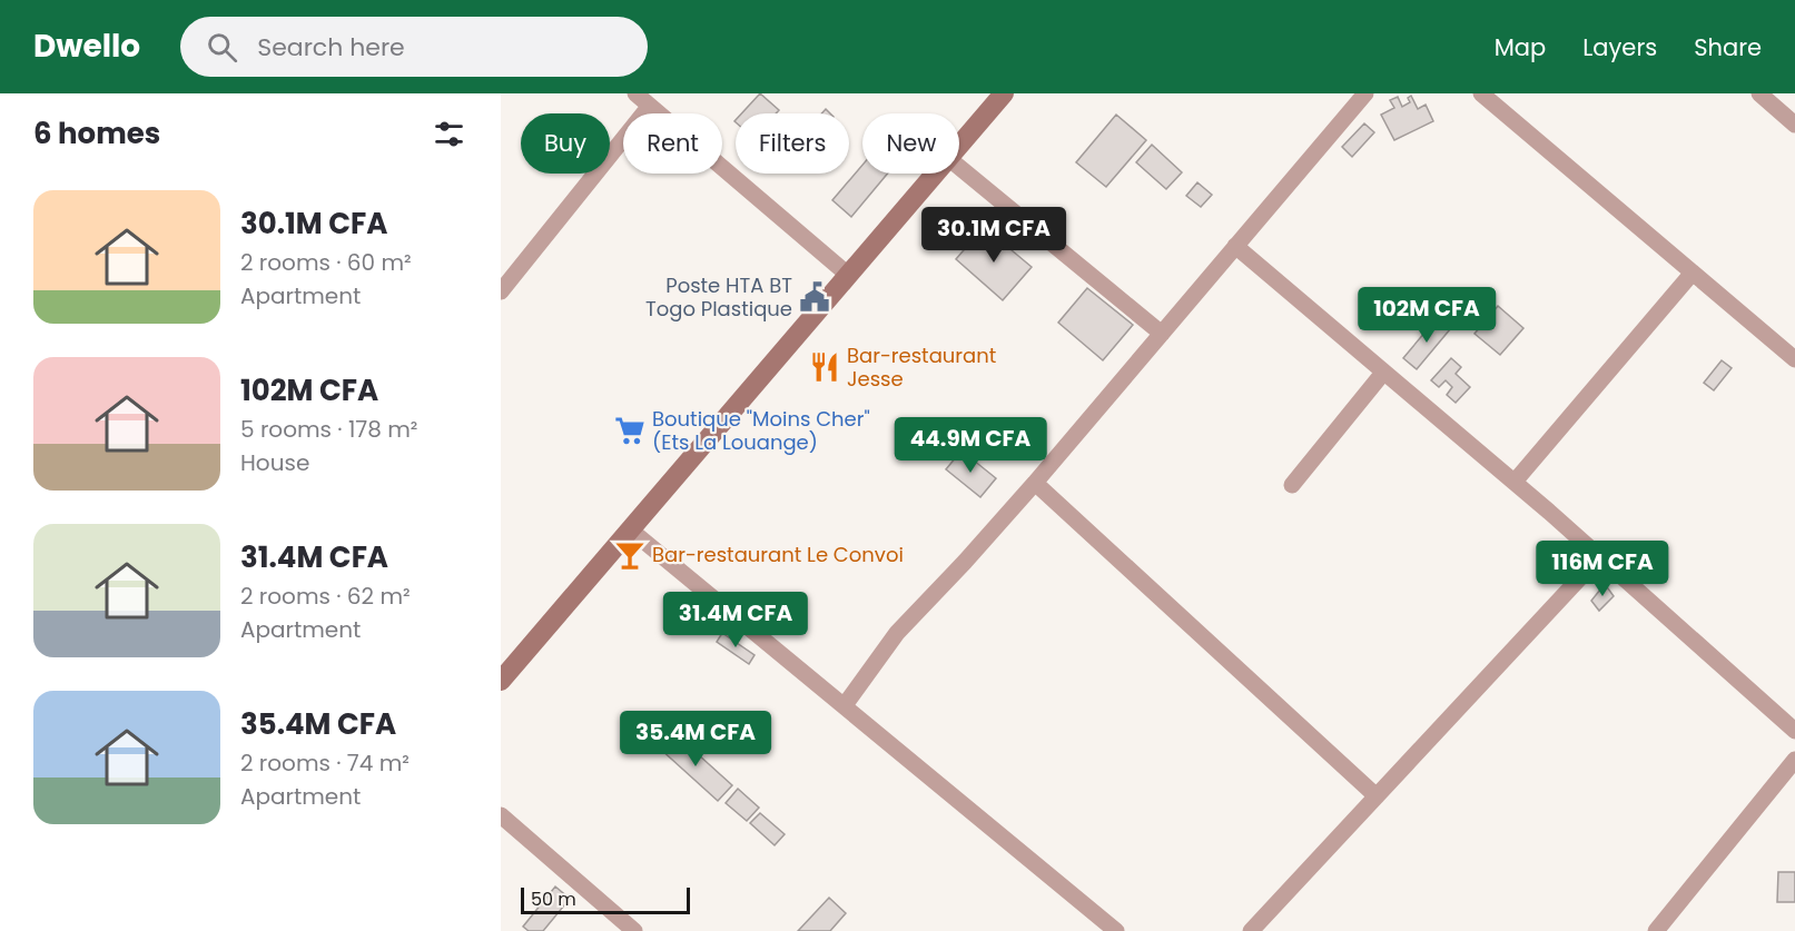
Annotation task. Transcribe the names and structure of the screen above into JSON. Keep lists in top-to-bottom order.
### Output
{
  "places": {
    "public building": ["Poste HTA BT Togo Plastique"],
    "restaurant": ["Bar-restaurant Jesse"],
    "supermarket": ["Boutique \"Moins Cher\" (Ets La Louange)"],
    "bar": ["Bar-restaurant Le Convoi"]
  },
  "scale_bar": "50 m",
  "page": {
    "header": "Dwello",
    "search": "Search here",
    "nav": ["Map", "Layers", "Share"],
    "heading": "6 homes",
    "chip": [
      "Buy",
      "Rent",
      "Filters",
      "New"
    ],
    "list": [
      {
        "name": "30.1M CFA",
        "note": "2 rooms · 60 m² · Apartment"
      },
      {
        "name": "102M CFA",
        "note": "5 rooms · 178 m² · House"
      },
      {
        "name": "31.4M CFA",
        "note": "2 rooms · 62 m² · Apartment"
      },
      {
        "name": "35.4M CFA",
        "note": "2 rooms · 74 m² · Apartment"
      }
    ],
    "price": [
      "30.1M CFA",
      "102M CFA",
      "44.9M CFA",
      "116M CFA",
      "31.4M CFA",
      "35.4M CFA"
    ],
    "scale": "50 m"
  }
}
